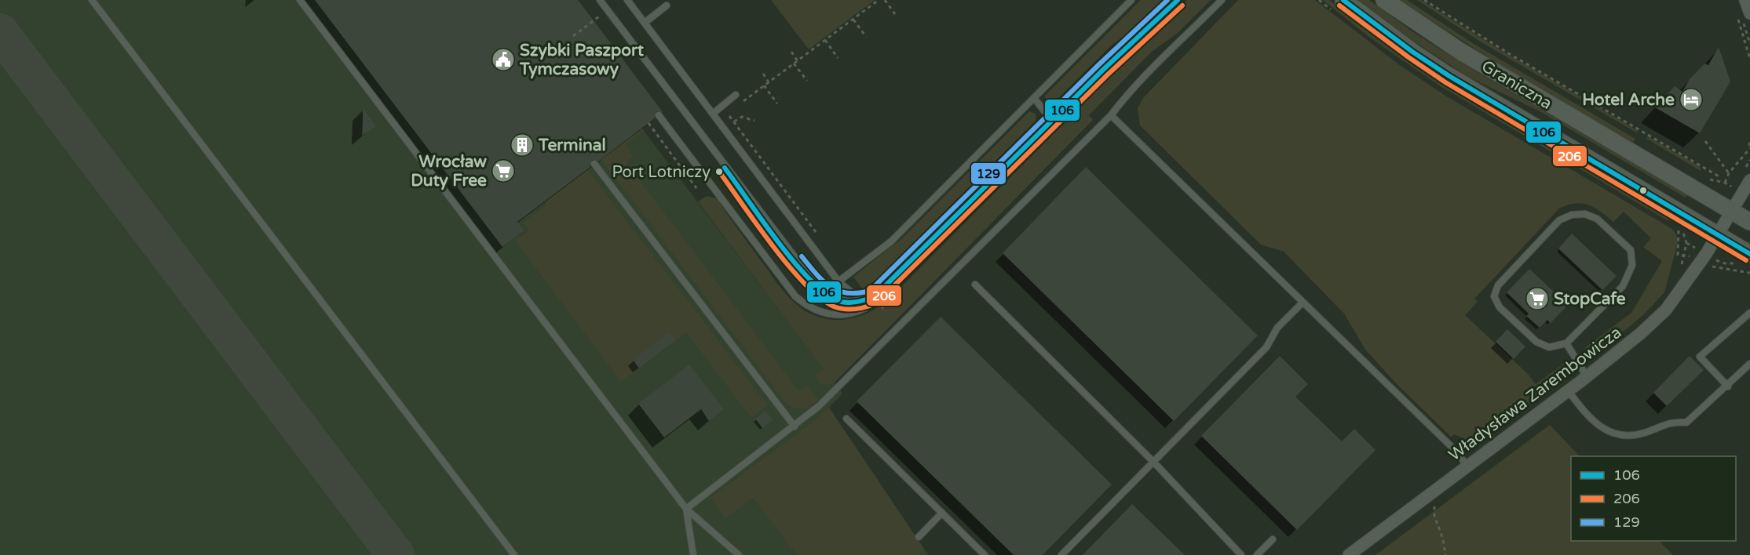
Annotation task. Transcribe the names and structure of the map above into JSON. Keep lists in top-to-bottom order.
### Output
{
  "streets": {
    "main road": ["Graniczna"],
    "street": ["Władysława Zarembowicza"]
  },
  "crossings": [
    ["Graniczna", "Władysława Zarembowicza"]
  ],
  "places": {
    "public building": ["Szybki Paszport Tymczasowy"],
    "hotel": ["Hotel Arche"],
    "building": ["Terminal"],
    "supermarket": ["Wrocław Duty Free", "StopCafe"],
    "other": ["Port Lotniczy"]
  },
  "lines": ["transit line 106", "transit line 129", "transit line 206"],
  "legend": ["106", "206", "129"]
}
